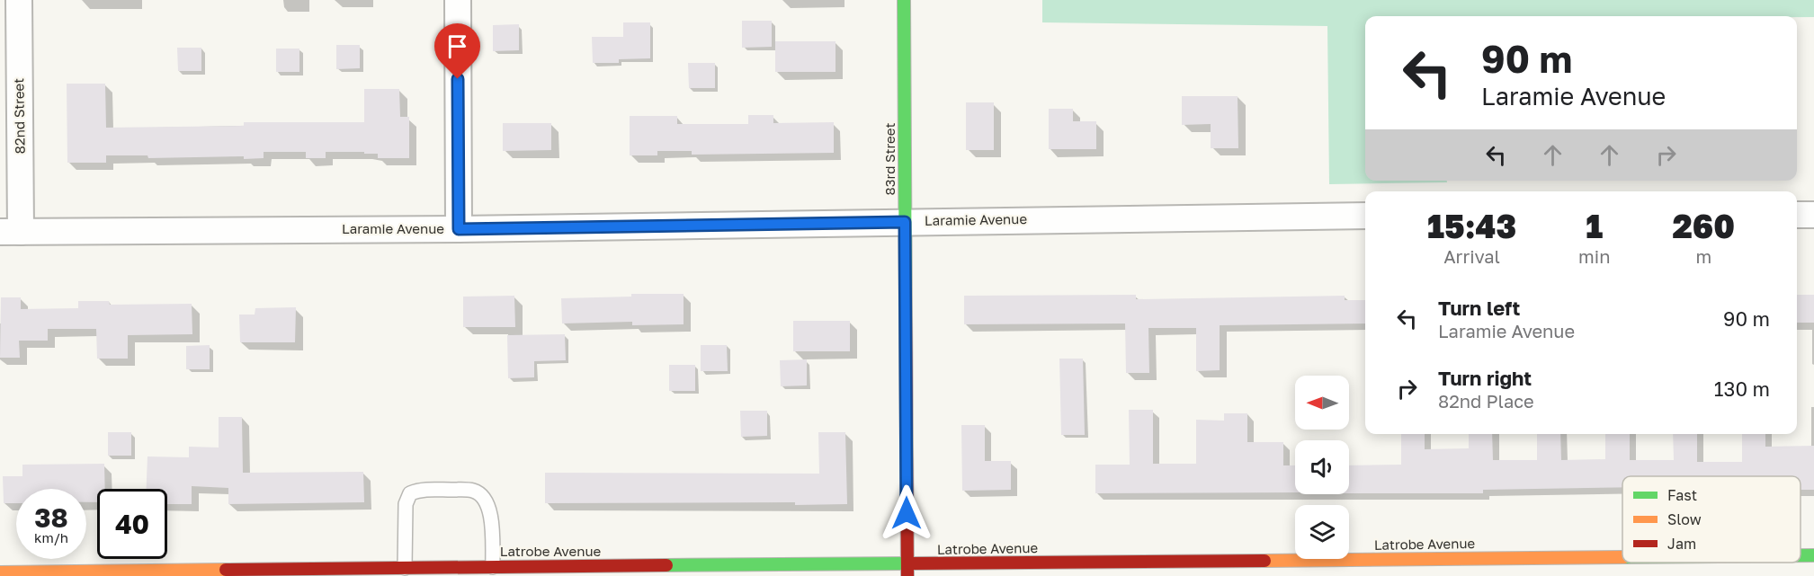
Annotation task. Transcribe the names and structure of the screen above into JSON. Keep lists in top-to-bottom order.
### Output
{
  "streets": {
    "street": [
      "82nd Street",
      "83rd Street",
      "Laramie Avenue",
      "Latrobe Avenue"
    ]
  },
  "crossings": [
    ["82nd Street", "Laramie Avenue"],
    ["83rd Street", "Laramie Avenue"],
    ["83rd Street", "Latrobe Avenue"]
  ],
  "legend": ["Fast", "Slow", "Jam"],
  "north": "left",
  "page": {
    "turn": ["90 m", "Laramie Avenue"],
    "eta": [
      "15:43",
      "Arrival",
      "1",
      "min",
      "260",
      "m"
    ],
    "list": [
      {
        "name": "Turn left",
        "note": "Laramie Avenue",
        "value": "90 m"
      },
      {
        "name": "Turn right",
        "note": "82nd Place",
        "value": "130 m"
      }
    ],
    "speed": "38 km/h",
    "limit": "40"
  }
}
